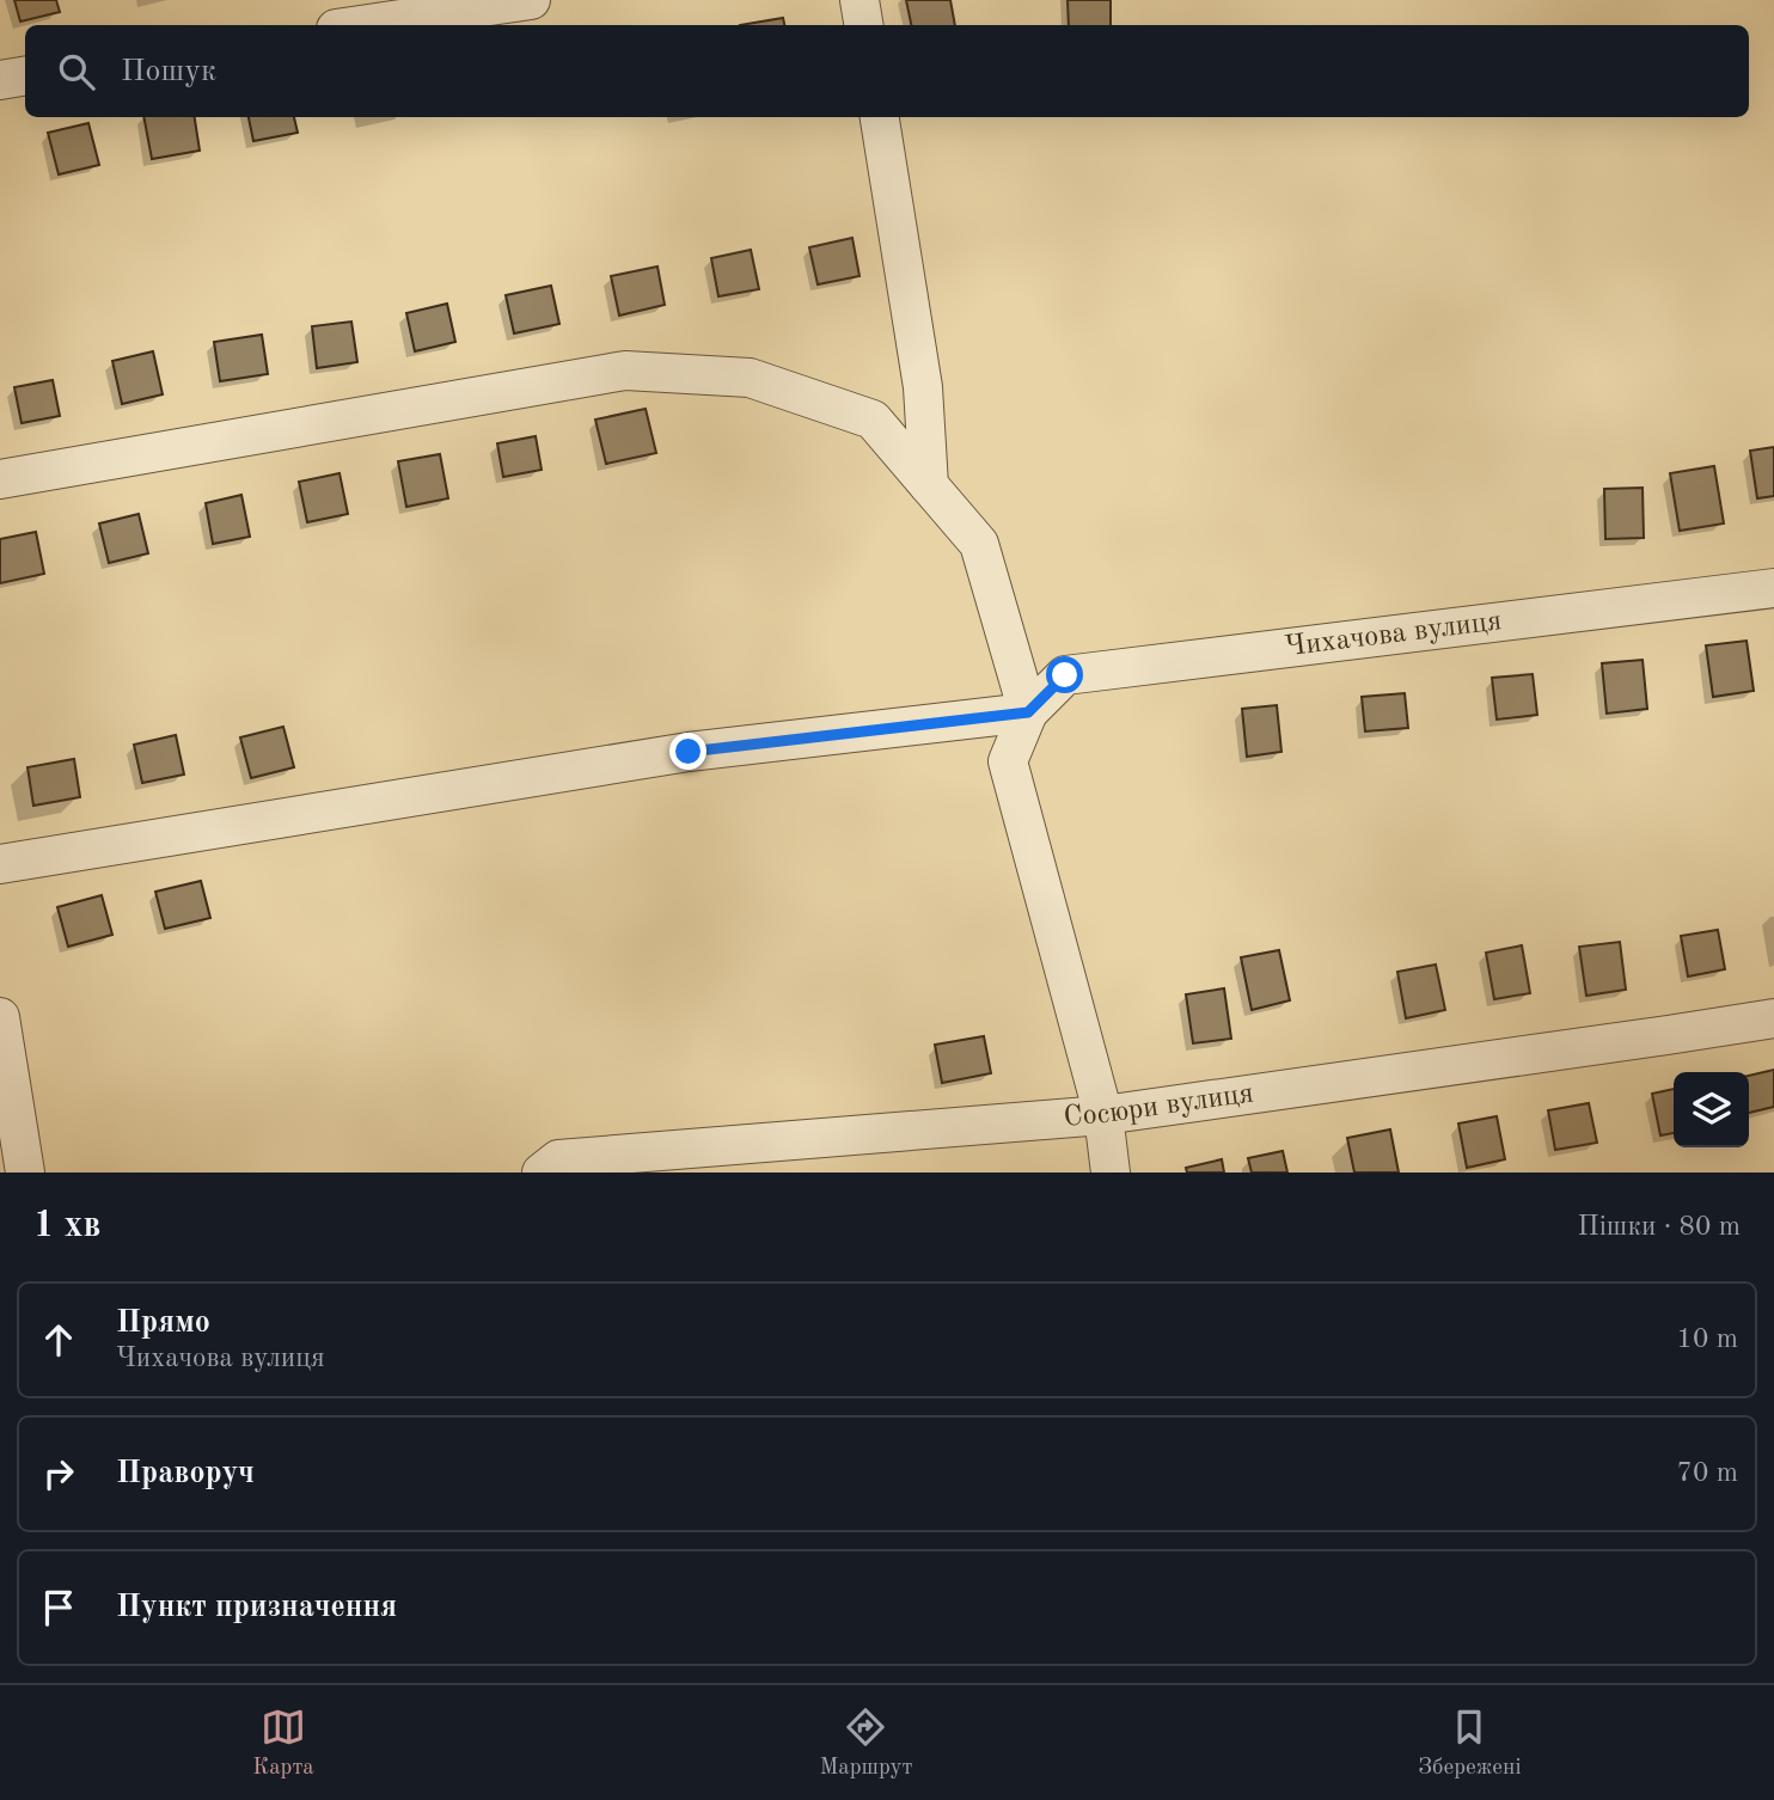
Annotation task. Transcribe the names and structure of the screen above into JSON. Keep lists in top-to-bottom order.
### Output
{
  "streets": {
    "street": ["Чихачова вулиця", "Сосюри вулиця"]
  },
  "page": {
    "search": "Пошук",
    "heading": ["1 хв", "Пішки · 80 m"],
    "list": [
      ["Прямо", "Чихачова вулиця", "10 m"],
      ["Праворуч", "70 m"],
      "Пункт призначення"
    ],
    "nav": ["Карта", "Маршрут", "Збережені"]
  }
}
